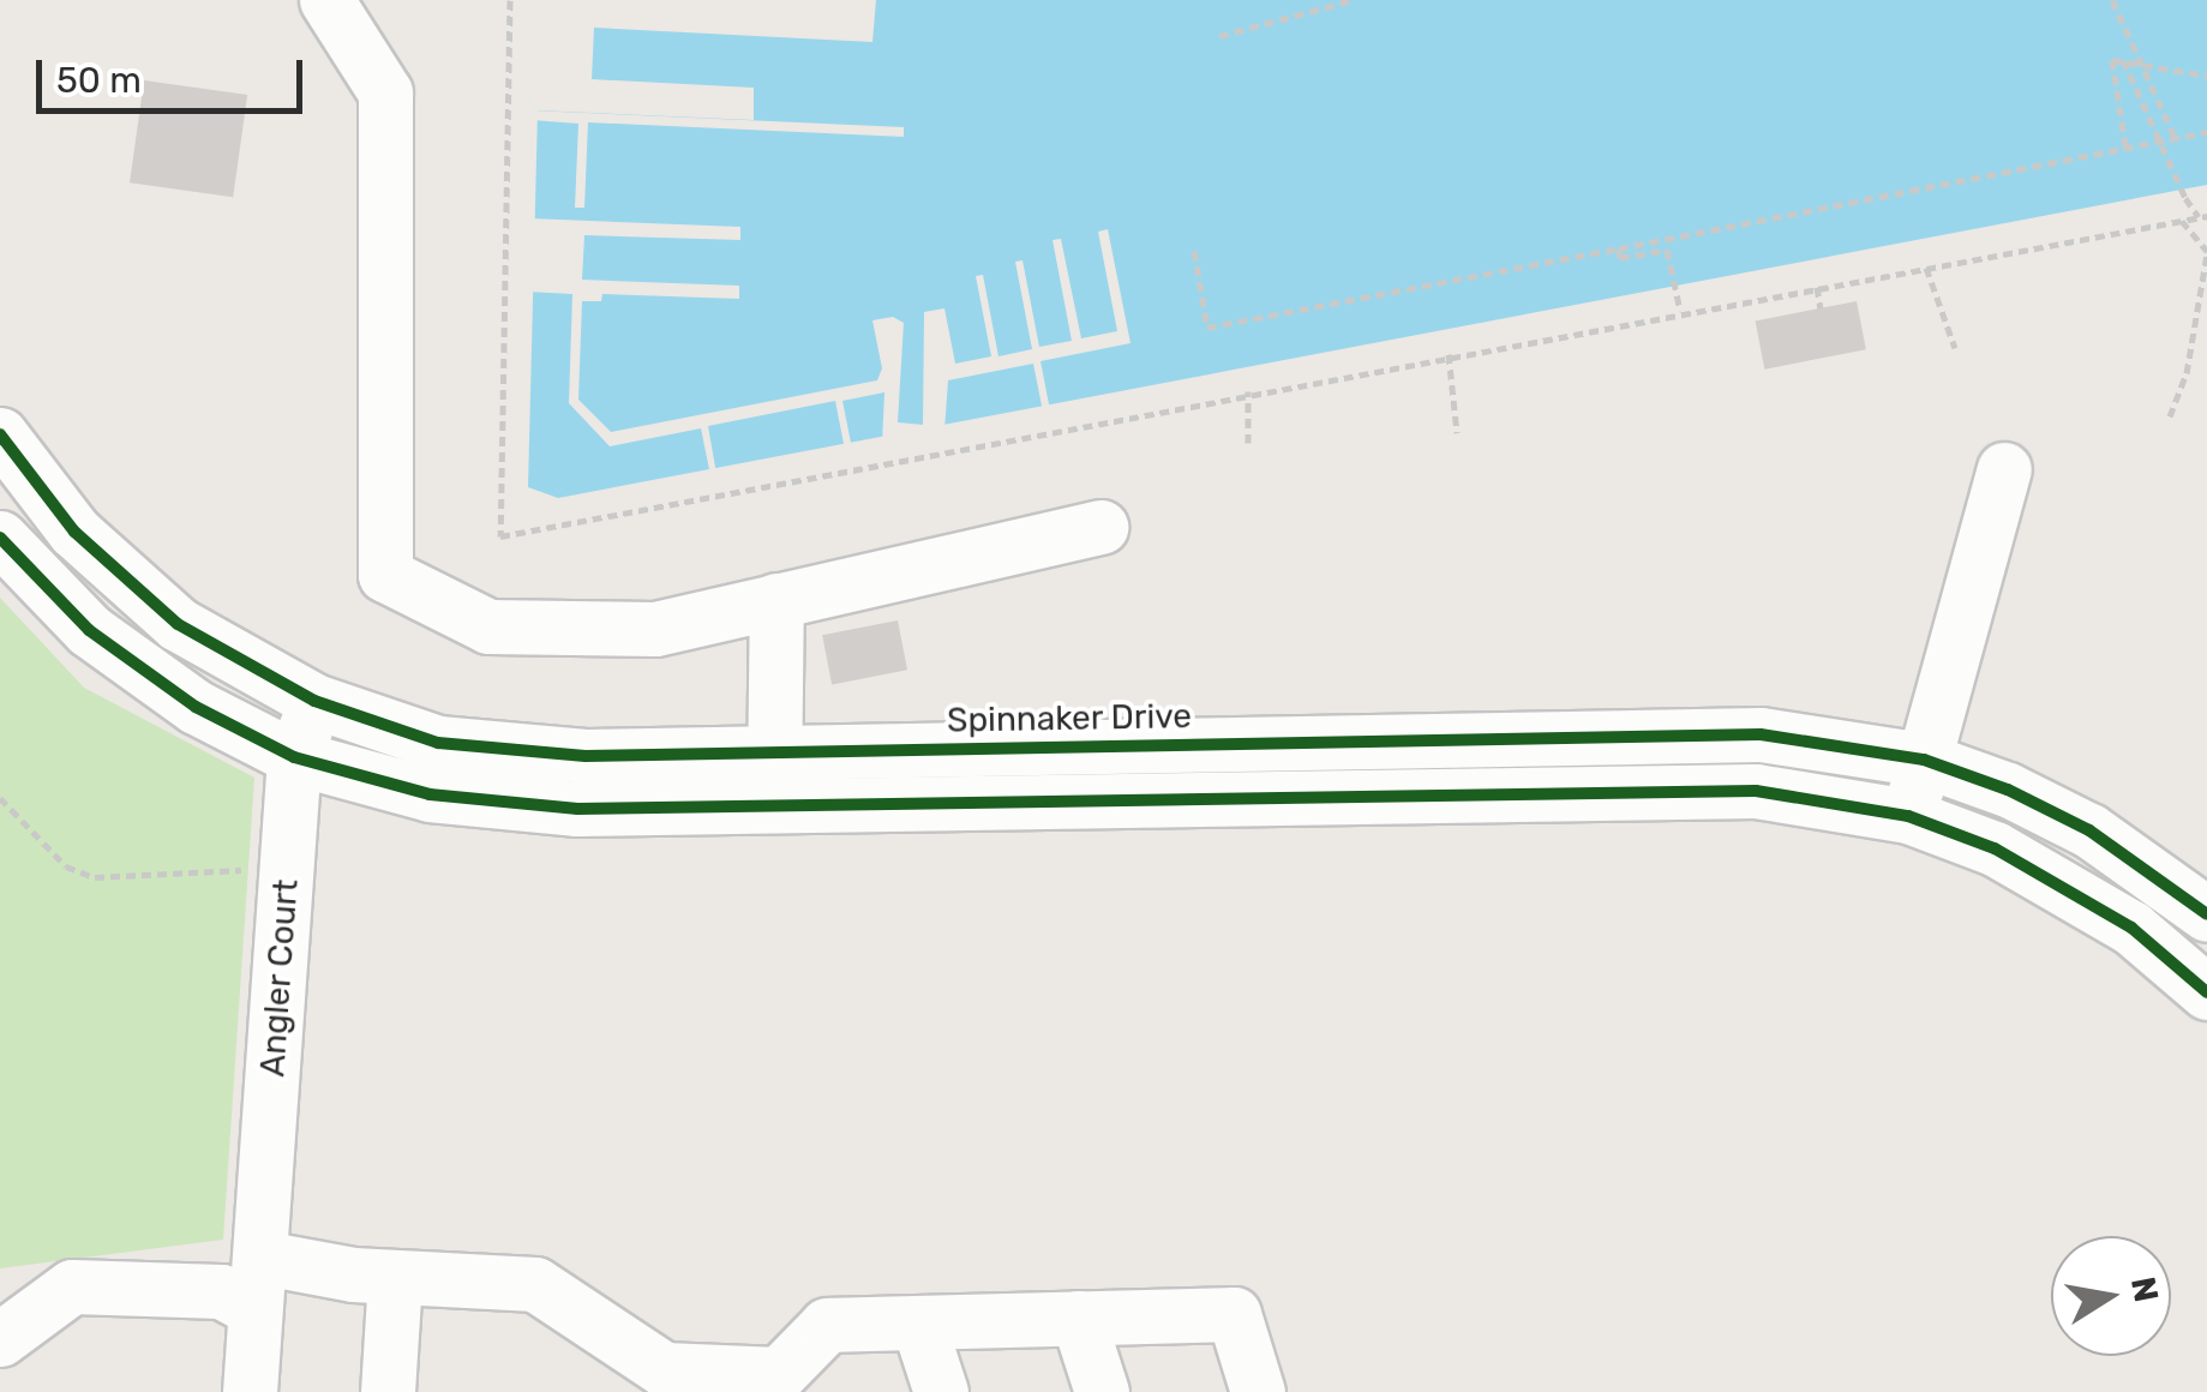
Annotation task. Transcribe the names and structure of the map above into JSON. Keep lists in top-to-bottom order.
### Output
{
  "streets": {
    "street": ["Spinnaker Drive", "Angler Court"]
  },
  "crossings": [
    ["Spinnaker Drive", "Angler Court"]
  ],
  "scale_bar": "50 m",
  "north": "right"
}
